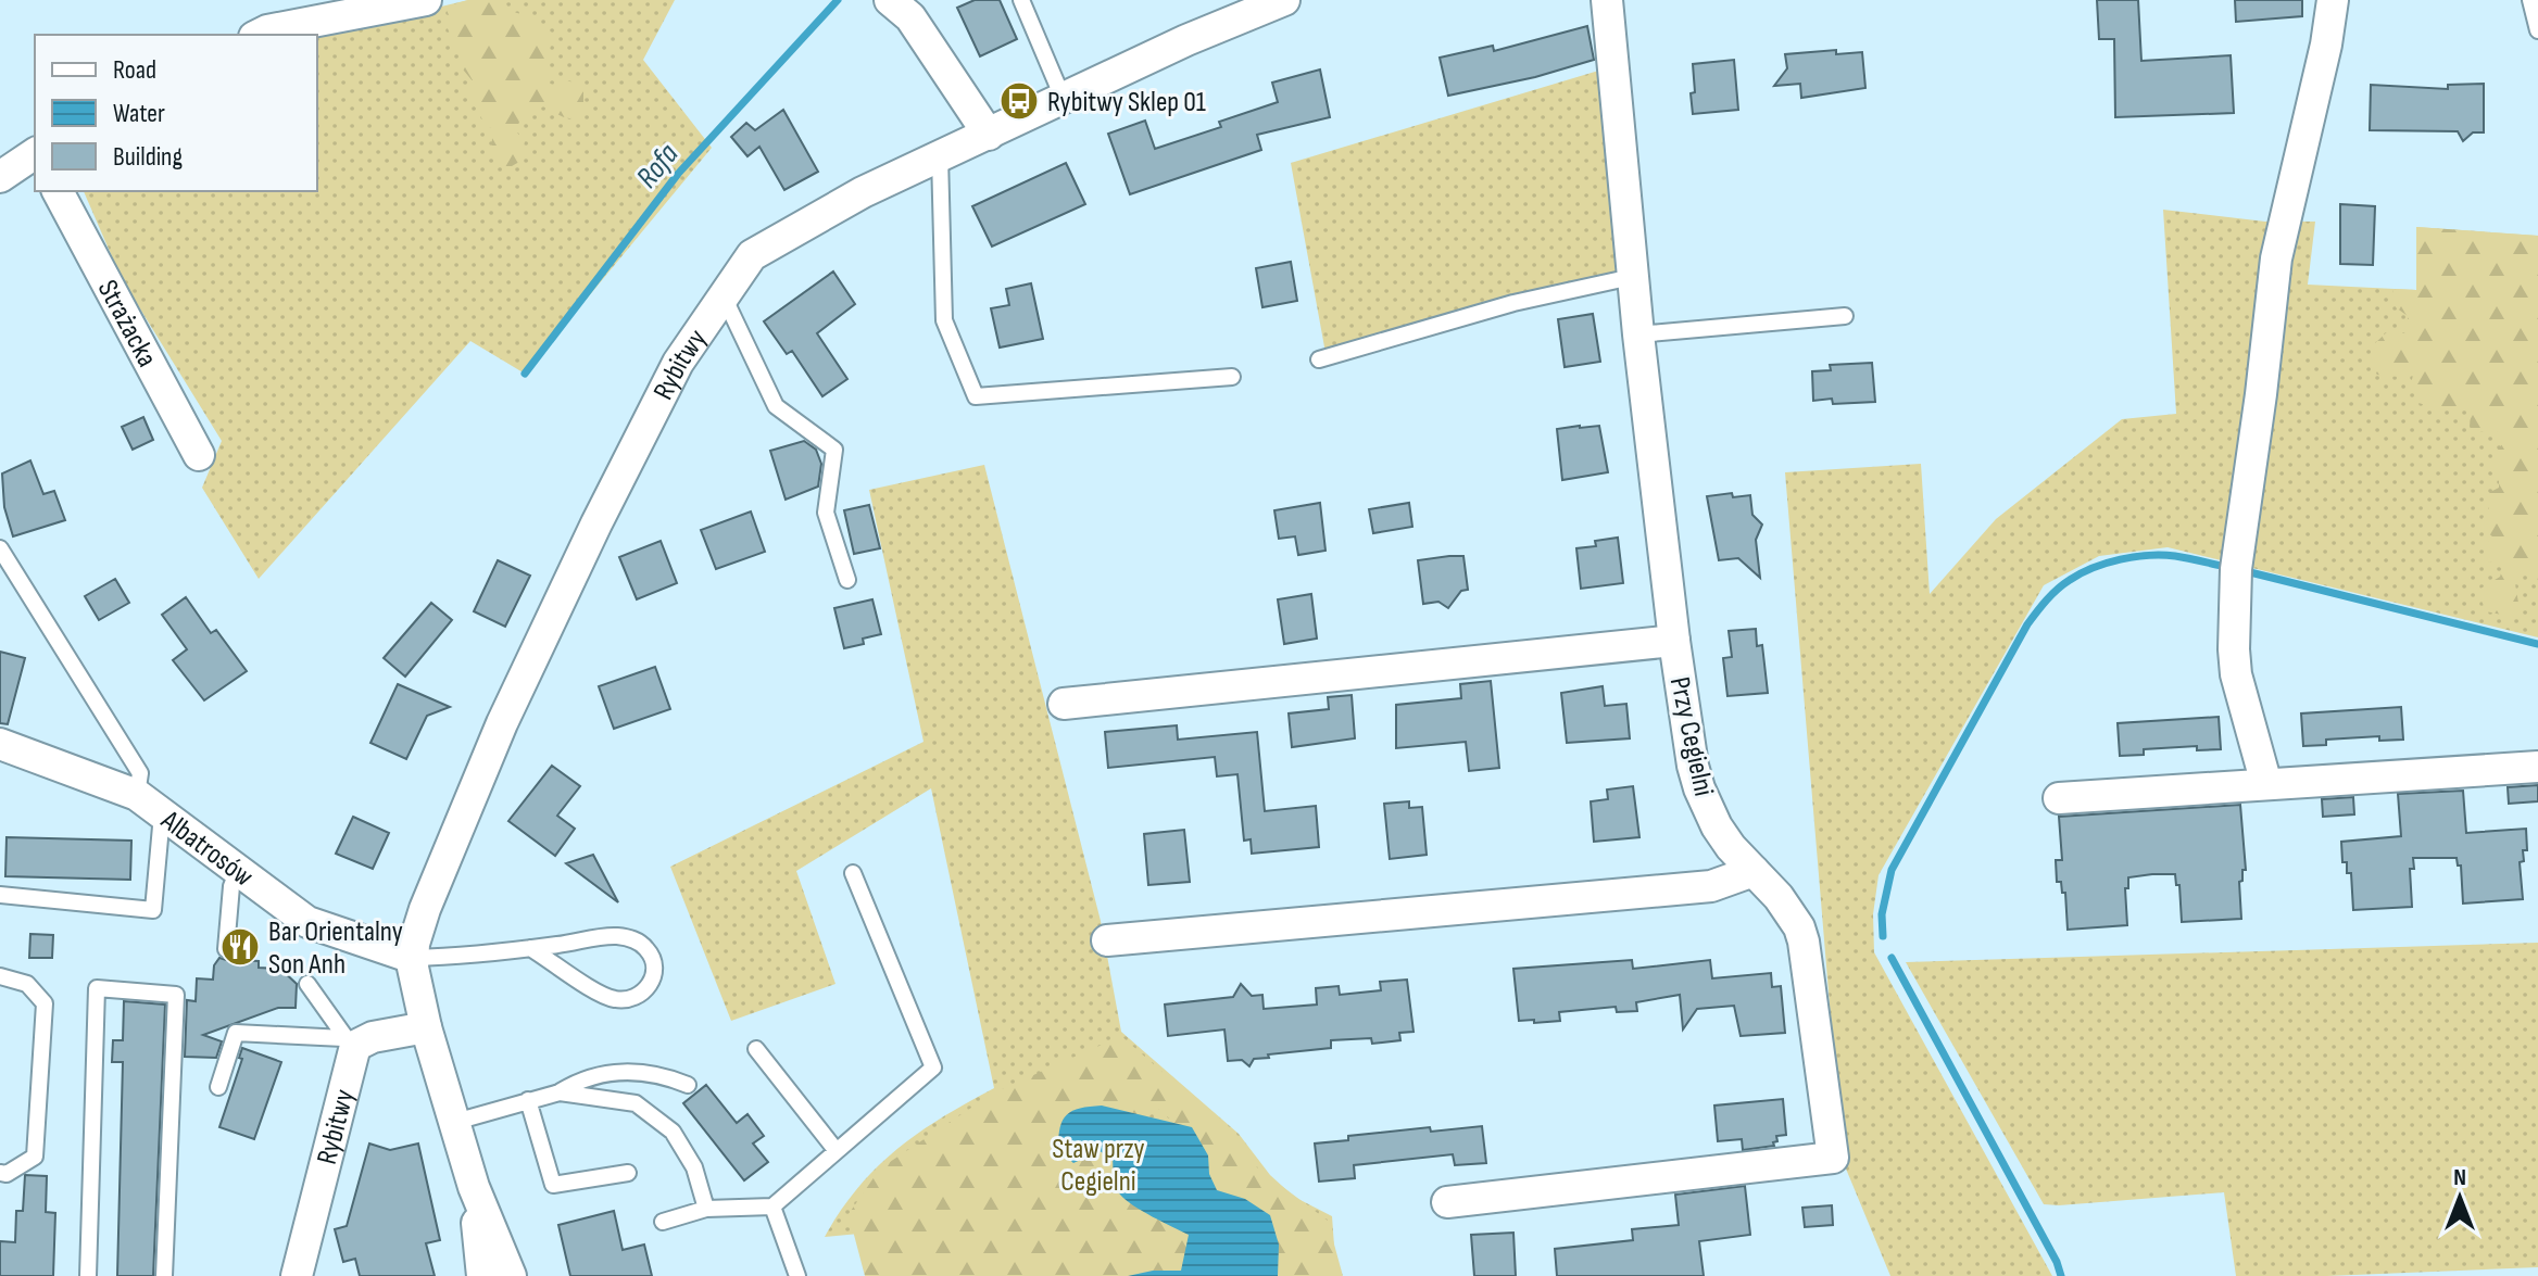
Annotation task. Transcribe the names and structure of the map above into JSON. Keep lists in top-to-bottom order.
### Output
{
  "streets": {
    "street": [
      "Strażacka",
      "Rybitwy",
      "Przy Cegielni",
      "Albatrosów"
    ]
  },
  "crossings": [
    ["Rybitwy", "Albatrosów"]
  ],
  "water": ["Rofa"],
  "parks": ["Staw przy Cegielni"],
  "places": {
    "bus stop": ["Rybitwy Sklep 01"],
    "restaurant": ["Bar Orientalny Son Anh"]
  },
  "legend": ["Road", "Water", "Building"],
  "north": "top"
}
